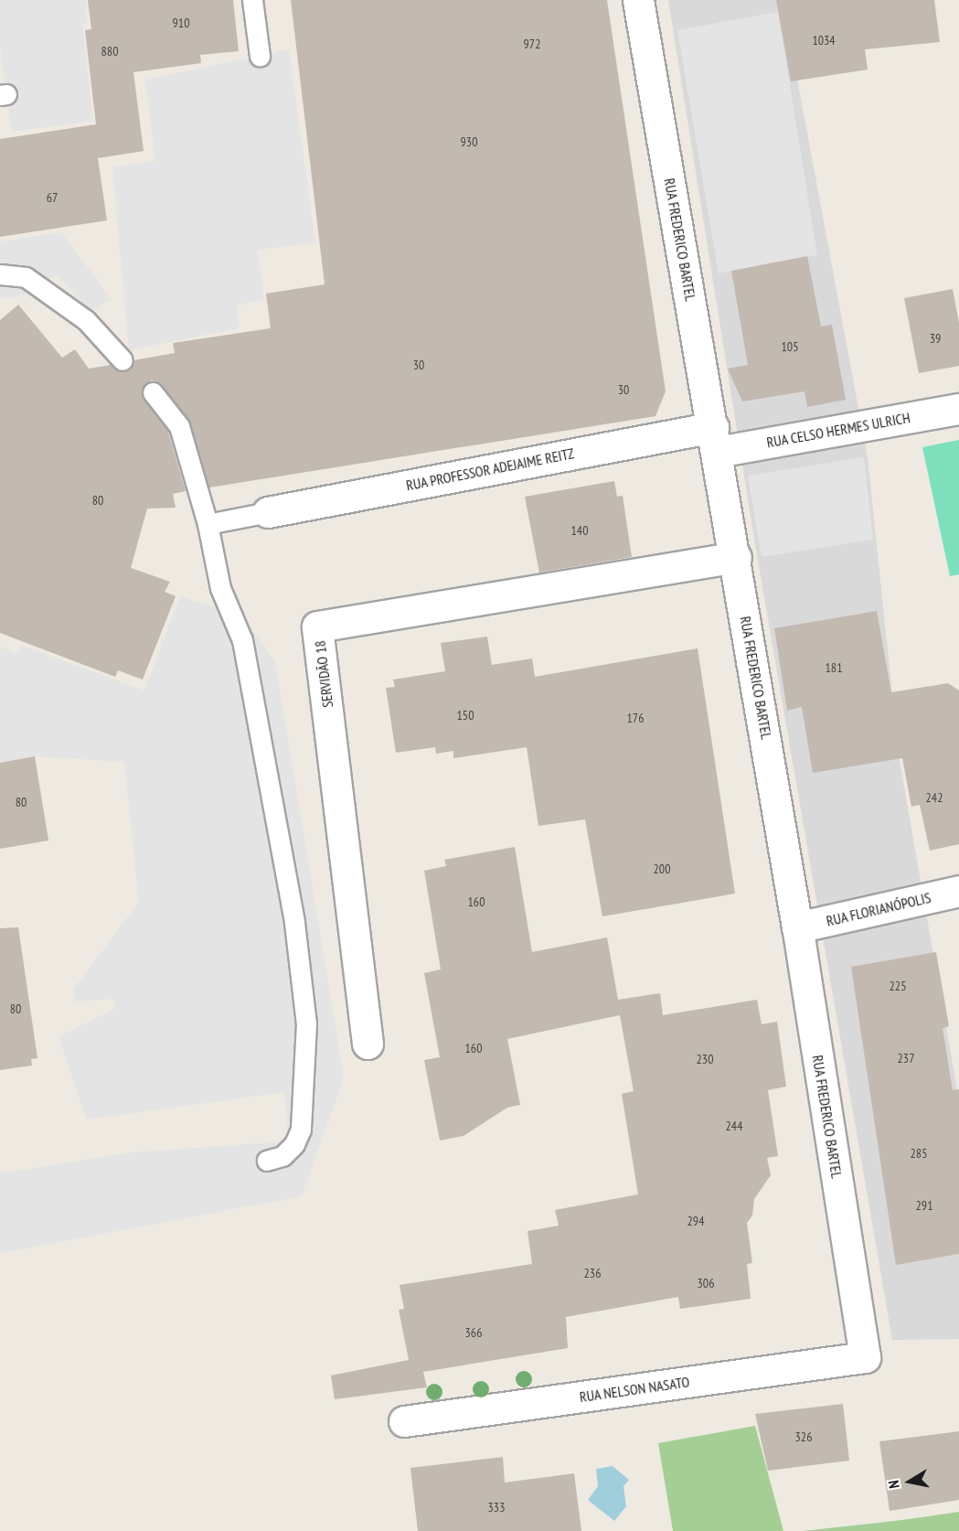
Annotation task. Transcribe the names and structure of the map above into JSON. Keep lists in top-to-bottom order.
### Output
{
  "streets": {
    "street": [
      "RUA FREDERICO BARTEL",
      "RUA CELSO HERMES ULRICH",
      "RUA PROFESSOR ADEJAIME REITZ",
      "SERVIDÃO 18",
      "RUA FLORIANÓPOLIS",
      "RUA NELSON NASATO"
    ]
  },
  "crossings": [
    ["RUA FREDERICO BARTEL", "RUA CELSO HERMES ULRICH"],
    ["RUA FREDERICO BARTEL", "RUA PROFESSOR ADEJAIME REITZ"],
    ["RUA FREDERICO BARTEL", "SERVIDÃO 18"],
    ["RUA FREDERICO BARTEL", "RUA FLORIANÓPOLIS"],
    ["RUA FREDERICO BARTEL", "RUA NELSON NASATO"],
    ["RUA CELSO HERMES ULRICH", "RUA PROFESSOR ADEJAIME REITZ"]
  ],
  "house_numbers": [
    "910",
    "1034",
    "972",
    "880",
    "930",
    "67",
    "39",
    "105",
    "30",
    "30",
    "80",
    "140",
    "181",
    "150",
    "176",
    "242",
    "80",
    "200",
    "160",
    "225",
    "80",
    "160",
    "237",
    "230",
    "244",
    "285",
    "291",
    "294",
    "236",
    "306",
    "366",
    "326",
    "333"
  ],
  "north": "left"
}
